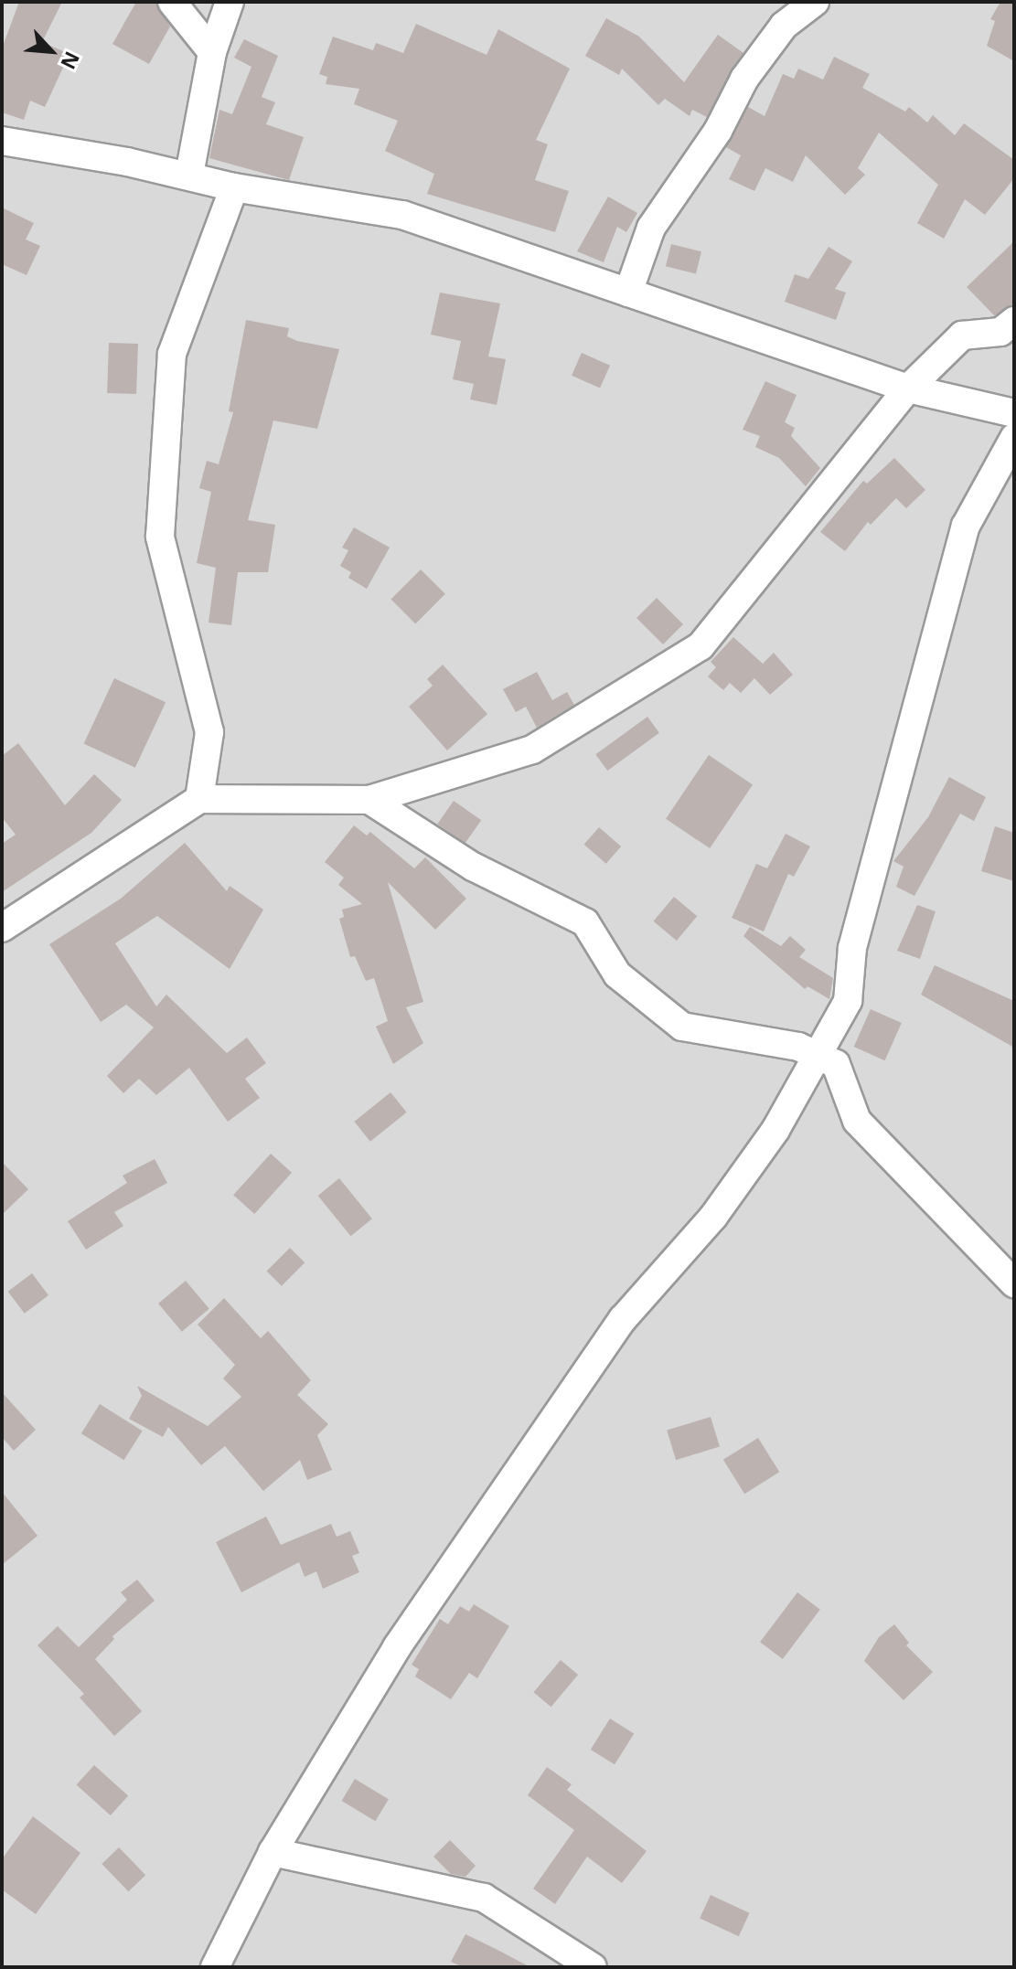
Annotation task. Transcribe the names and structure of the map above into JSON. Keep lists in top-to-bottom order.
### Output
{
  "north": "bottom right"
}
